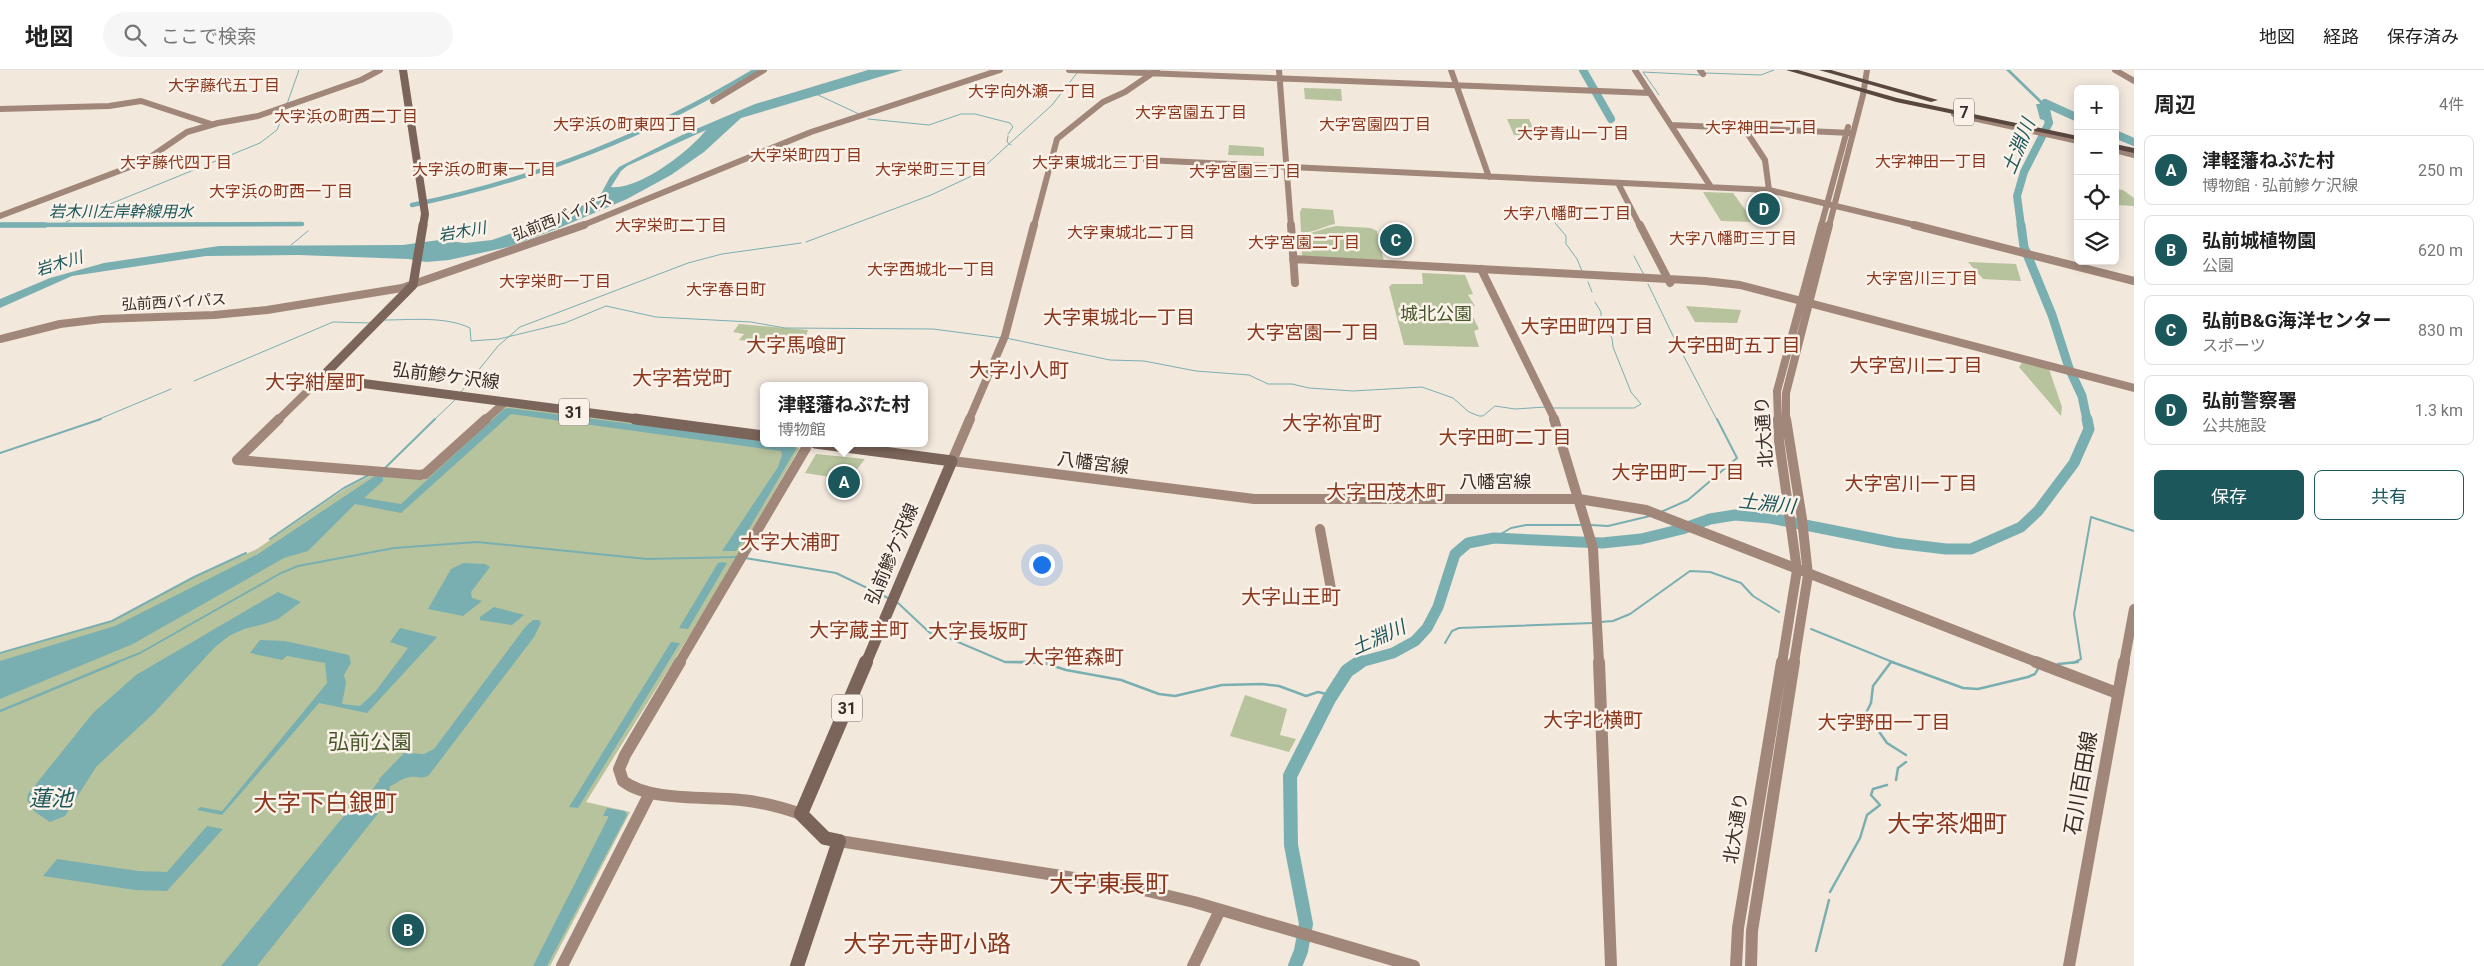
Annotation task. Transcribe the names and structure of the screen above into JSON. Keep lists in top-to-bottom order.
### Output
{
  "streets": {
    "highway": ["7"],
    "main road": ["弘前鰺ケ沢線", "31"],
    "street": [
      "弘前西バイパス",
      "北大通り",
      "八幡宮線",
      "石川百田線"
    ]
  },
  "crossings": [
    ["弘前鰺ケ沢線", "八幡宮線"],
    ["北大通り", "八幡宮線"],
    ["八幡宮線", "石川百田線"]
  ],
  "districts": [
    "大字藤代五丁目",
    "大字向外瀬一丁目",
    "大字宮園五丁目",
    "大字浜の町西二丁目",
    "大字浜の町東四丁目",
    "大字宮園四丁目",
    "大字神田二丁目",
    "大字青山一丁目",
    "大字栄町四丁目",
    "大字神田一丁目",
    "大字藤代四丁目",
    "大字東城北三丁目",
    "大字浜の町東一丁目",
    "大字栄町三丁目",
    "大字宮園三丁目",
    "大字浜の町西一丁目",
    "大字八幡町二丁目",
    "大字栄町二丁目",
    "大字東城北二丁目",
    "大字八幡町三丁目",
    "大字宮園二丁目",
    "大字西城北一丁目",
    "大字宮川三丁目",
    "大字栄町一丁目",
    "大字春日町",
    "大字東城北一丁目",
    "大字田町四丁目",
    "大字宮園一丁目",
    "大字馬喰町",
    "大字田町五丁目",
    "大字宮川二丁目",
    "大字小人町",
    "大字若党町",
    "大字紺屋町",
    "大字祢宜町",
    "大字田町二丁目",
    "大字田町一丁目",
    "大字宮川一丁目",
    "大字田茂木町",
    "大字大浦町",
    "大字山王町",
    "大字蔵主町",
    "大字長坂町",
    "大字笹森町",
    "大字北横町",
    "大字野田一丁目",
    "大字下白銀町",
    "大字茶畑町",
    "大字東長町",
    "大字元寺町小路"
  ],
  "water": [
    "土淵川",
    "岩木川左岸幹線用水",
    "岩木川",
    "蓮池"
  ],
  "parks": ["城北公園", "弘前公園"],
  "page": {
    "header": "地図",
    "search": "ここで検索",
    "nav": ["地図", "経路", "保存済み"],
    "heading": ["周辺", "4件"],
    "map_buttons": ["+", "−"],
    "list": [
      {
        "mark": "A",
        "name": "津軽藩ねぷた村",
        "note": "博物館 · 弘前鰺ケ沢線",
        "value": "250 m"
      },
      {
        "mark": "B",
        "name": "弘前城植物園",
        "note": "公園",
        "value": "620 m"
      },
      {
        "mark": "C",
        "name": "弘前B&G海洋センター",
        "note": "スポーツ",
        "value": "830 m"
      },
      {
        "mark": "D",
        "name": "弘前警察署",
        "note": "公共施設",
        "value": "1.3 km"
      }
    ],
    "pins": [
      "D",
      "C",
      "A",
      "B"
    ],
    "popup": ["津軽藩ねぷた村", "博物館"],
    "buttons": ["保存", "共有"]
  }
}
